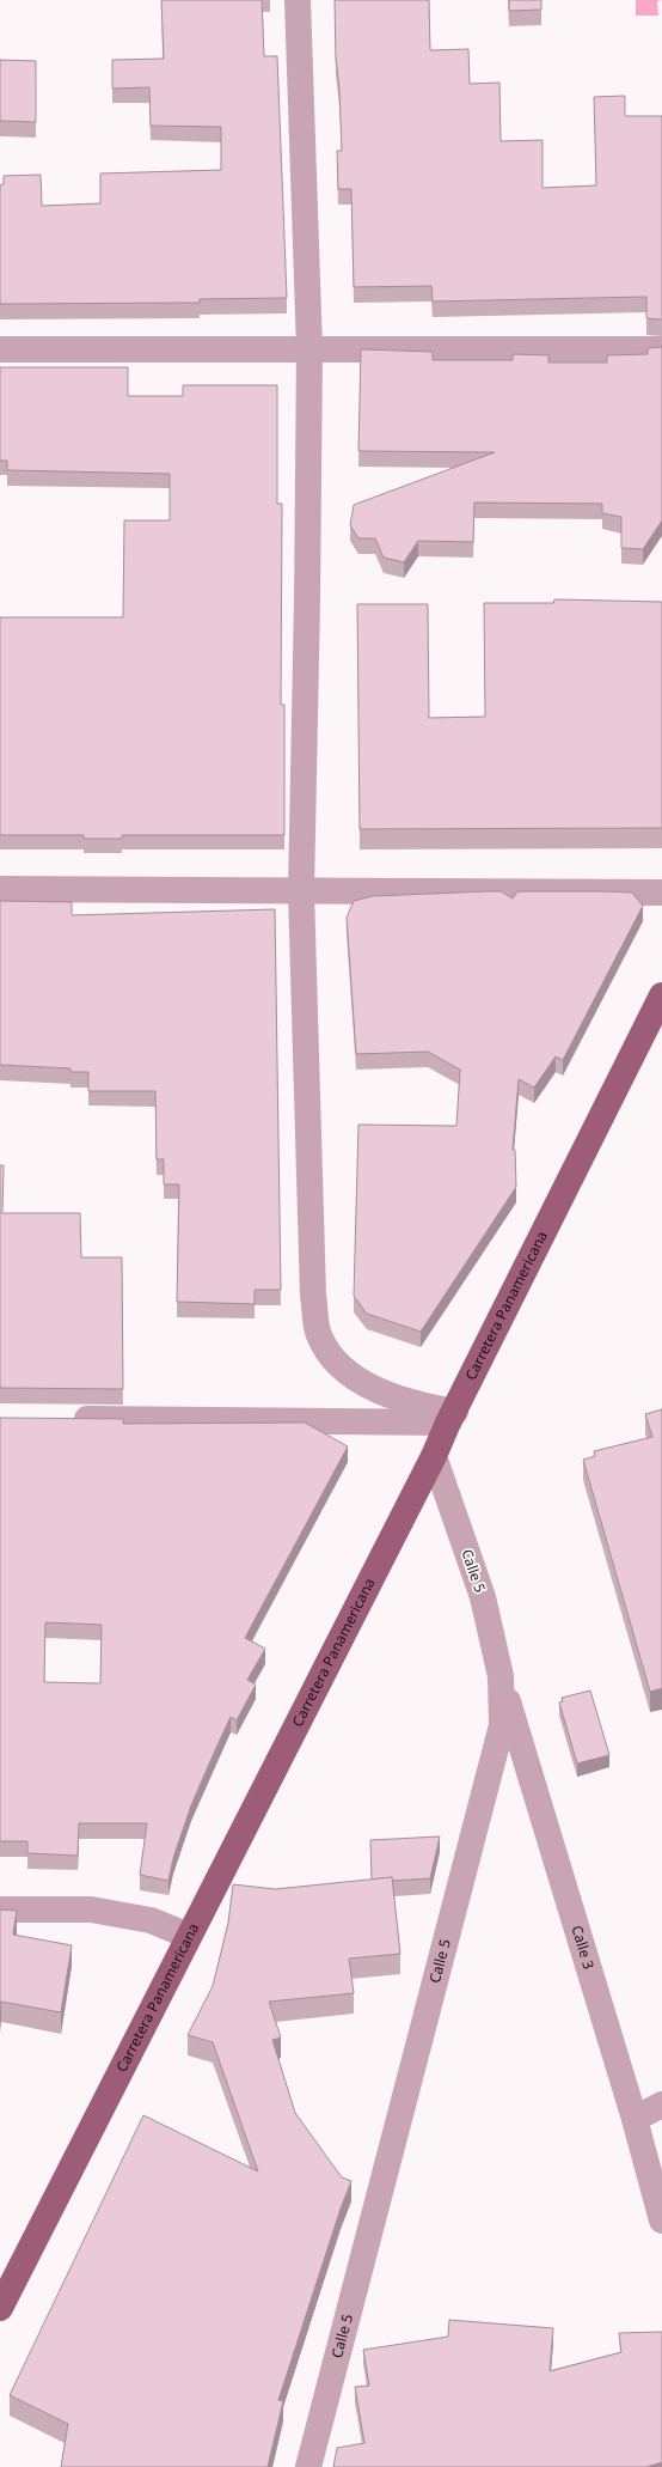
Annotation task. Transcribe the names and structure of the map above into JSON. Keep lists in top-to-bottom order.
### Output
{
  "streets": {
    "main road": ["Carretera Panamericana"],
    "street": ["Calle 5", "Calle 3"]
  },
  "crossings": [
    ["Carretera Panamericana", "Calle 5"],
    ["Calle 5", "Calle 3"]
  ]
}
